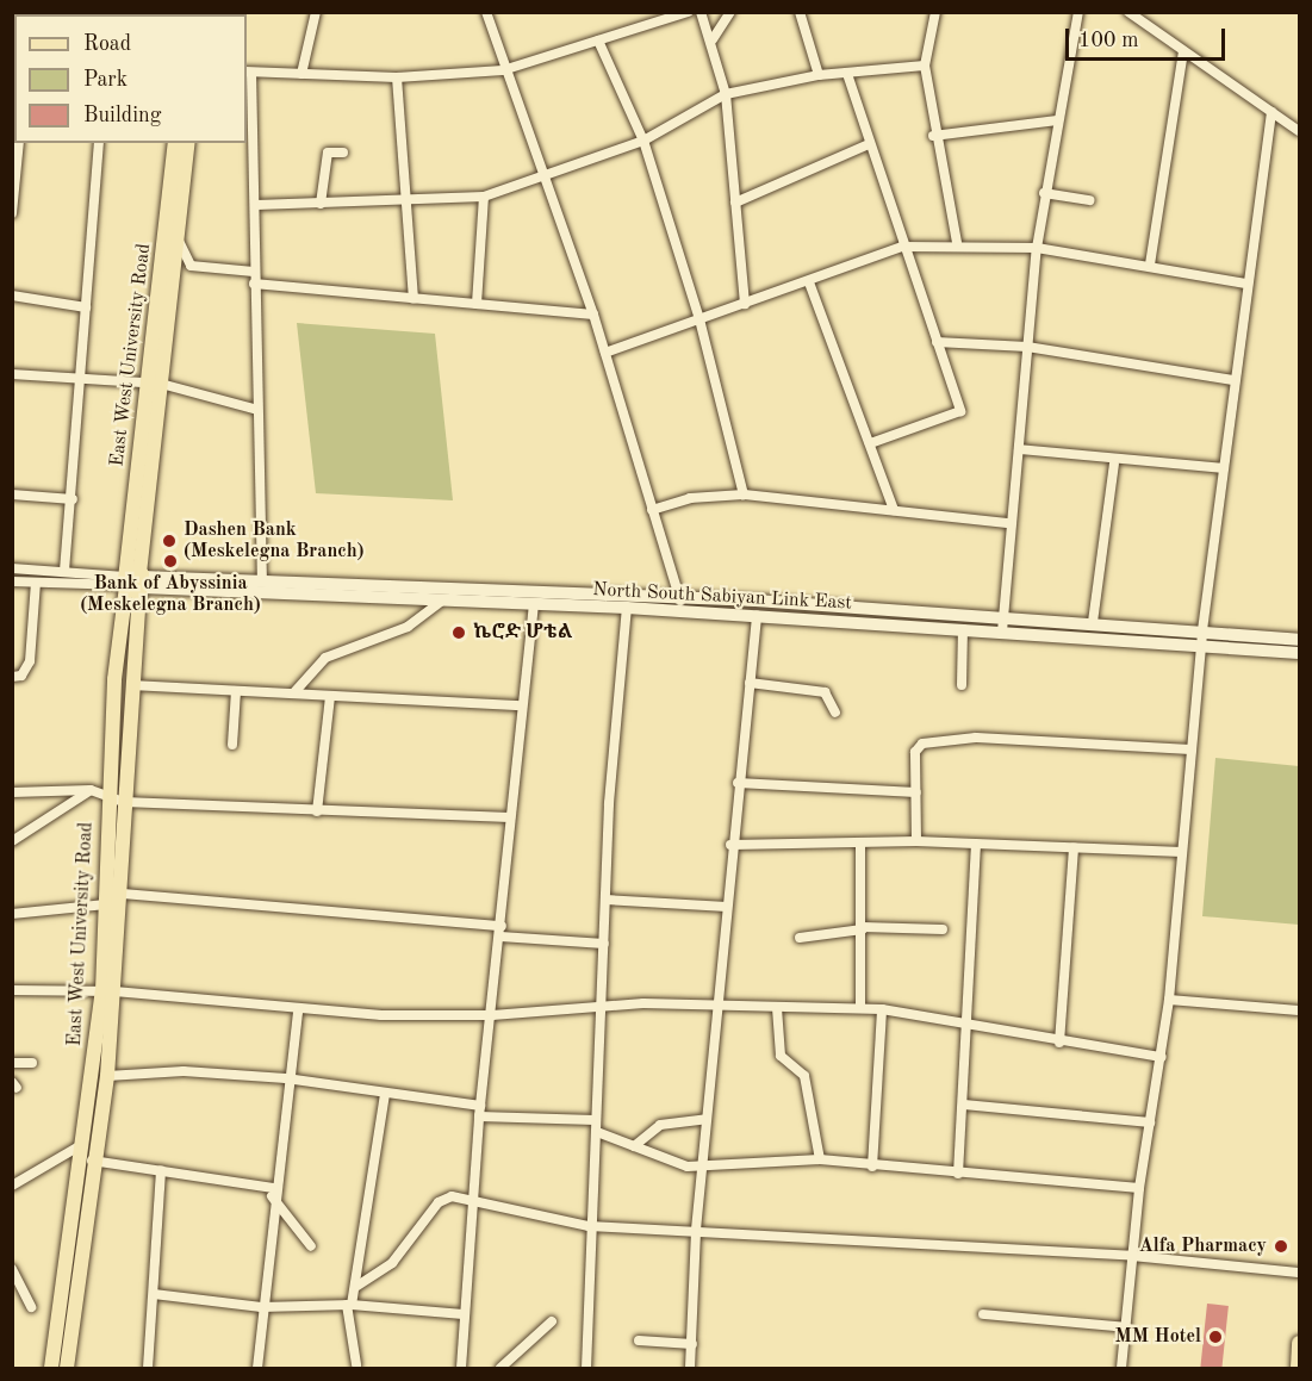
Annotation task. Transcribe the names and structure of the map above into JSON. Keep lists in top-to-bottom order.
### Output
{
  "streets": {
    "main road": ["East West University Road", "North South Sabiyan Link East"]
  },
  "crossings": [
    ["East West University Road", "North South Sabiyan Link East"]
  ],
  "places": [
    "Dashen Bank (Meskelegna Branch)",
    "Bank of Abyssinia (Meskelegna Branch)",
    "ኬሮድ ሆቴል",
    "Alfa Pharmacy",
    "MM Hotel"
  ],
  "legend": ["Road", "Park", "Building"],
  "scale_bar": "100 m"
}
